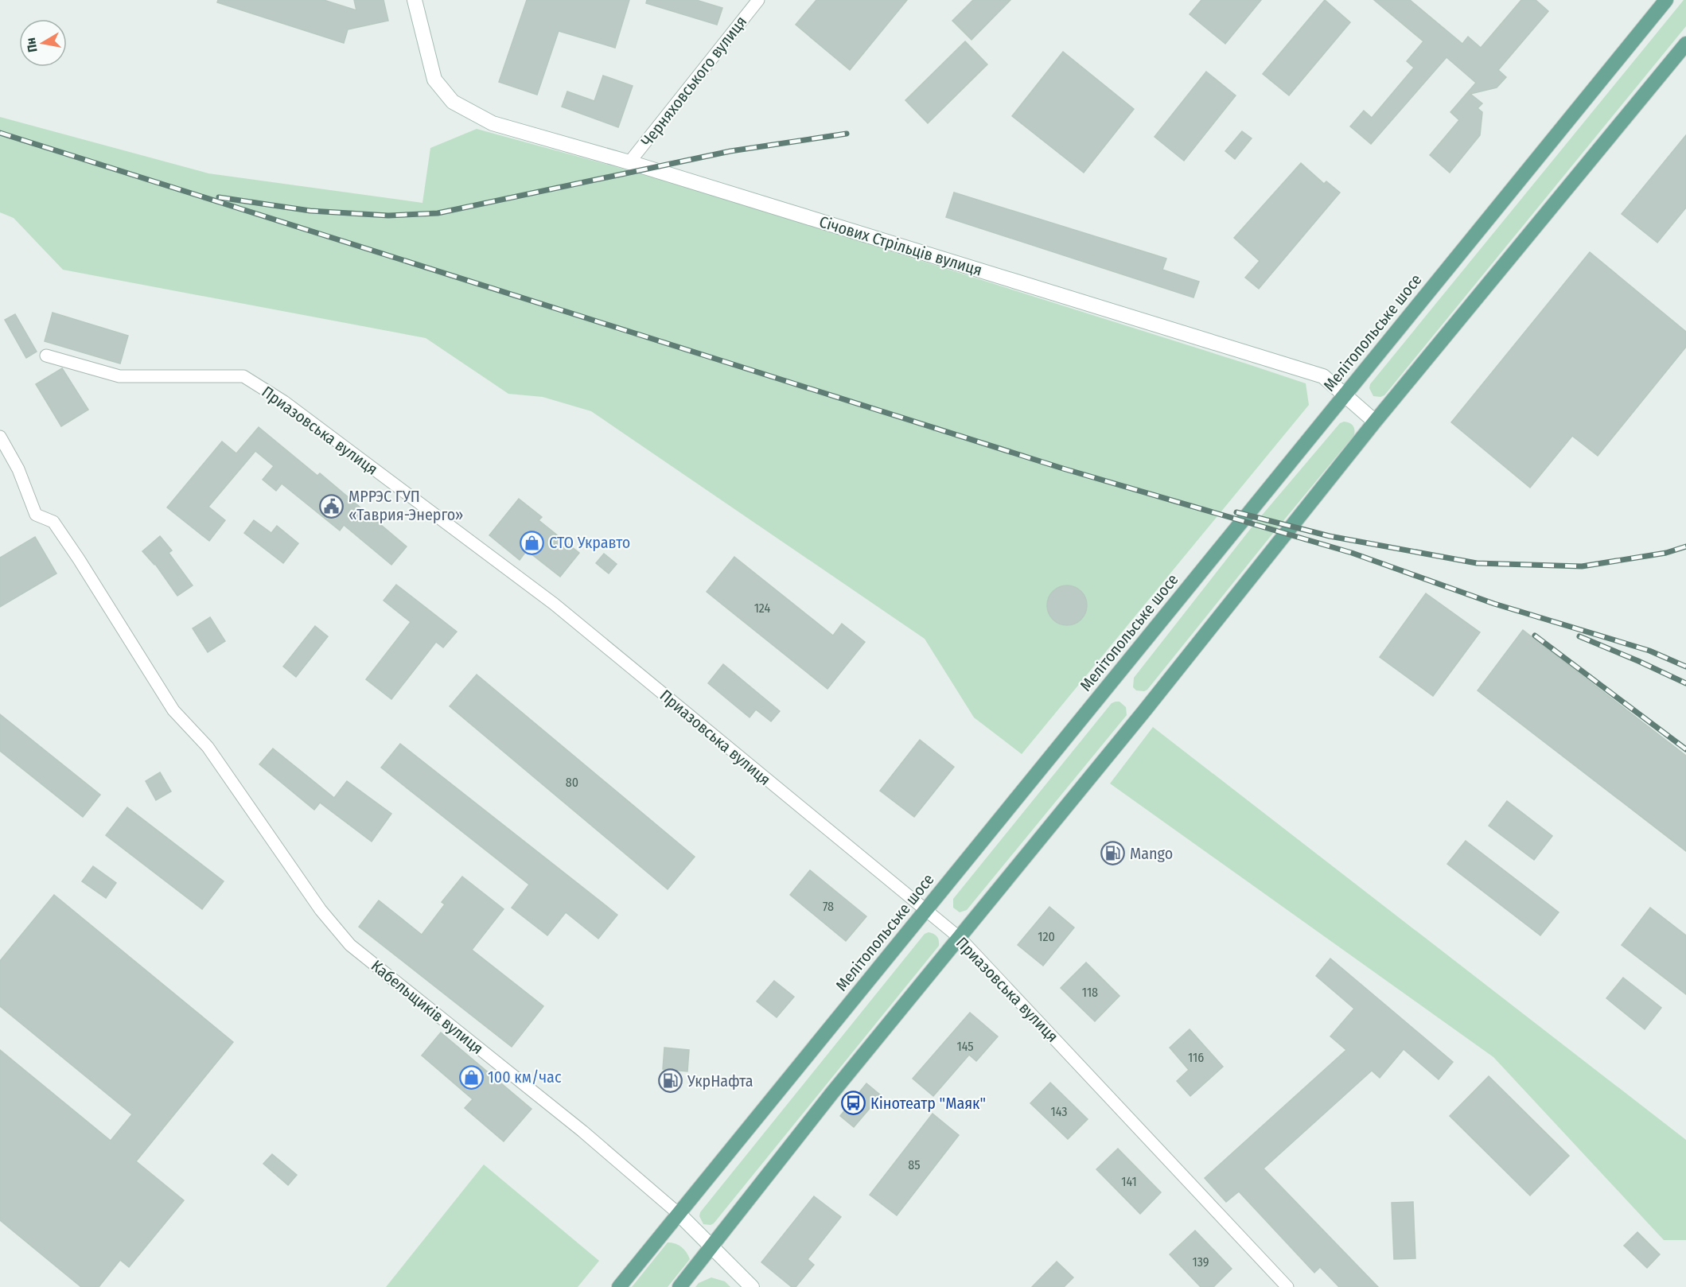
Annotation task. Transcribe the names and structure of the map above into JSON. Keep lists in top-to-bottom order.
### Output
{
  "streets": {
    "main road": ["Мелітопольське шосе"],
    "street": [
      "Черняховського вулиця",
      "Січових Стрільців вулиця",
      "Приазовська вулиця",
      "Кабельщиків вулиця"
    ]
  },
  "crossings": [
    ["Черняховського вулиця", "Січових Стрільців вулиця"],
    ["Січових Стрільців вулиця", "Мелітопольське шосе"],
    ["Мелітопольське шосе", "Приазовська вулиця"],
    ["Мелітопольське шосе", "Кабельщиків вулиця"]
  ],
  "places": {
    "public building": ["МРРЭС ГУП «Таврия-Энерго»"],
    "shop": ["СТО Укравто", "100 км/час"],
    "fuel station": ["Mango", "УкрНафта"],
    "bus stop": ["Кінотеатр \"Маяк\""]
  },
  "house_numbers": [
    "124",
    "80",
    "78",
    "120",
    "118",
    "145",
    "116",
    "143",
    "85",
    "141",
    "139"
  ],
  "north": "left"
}
